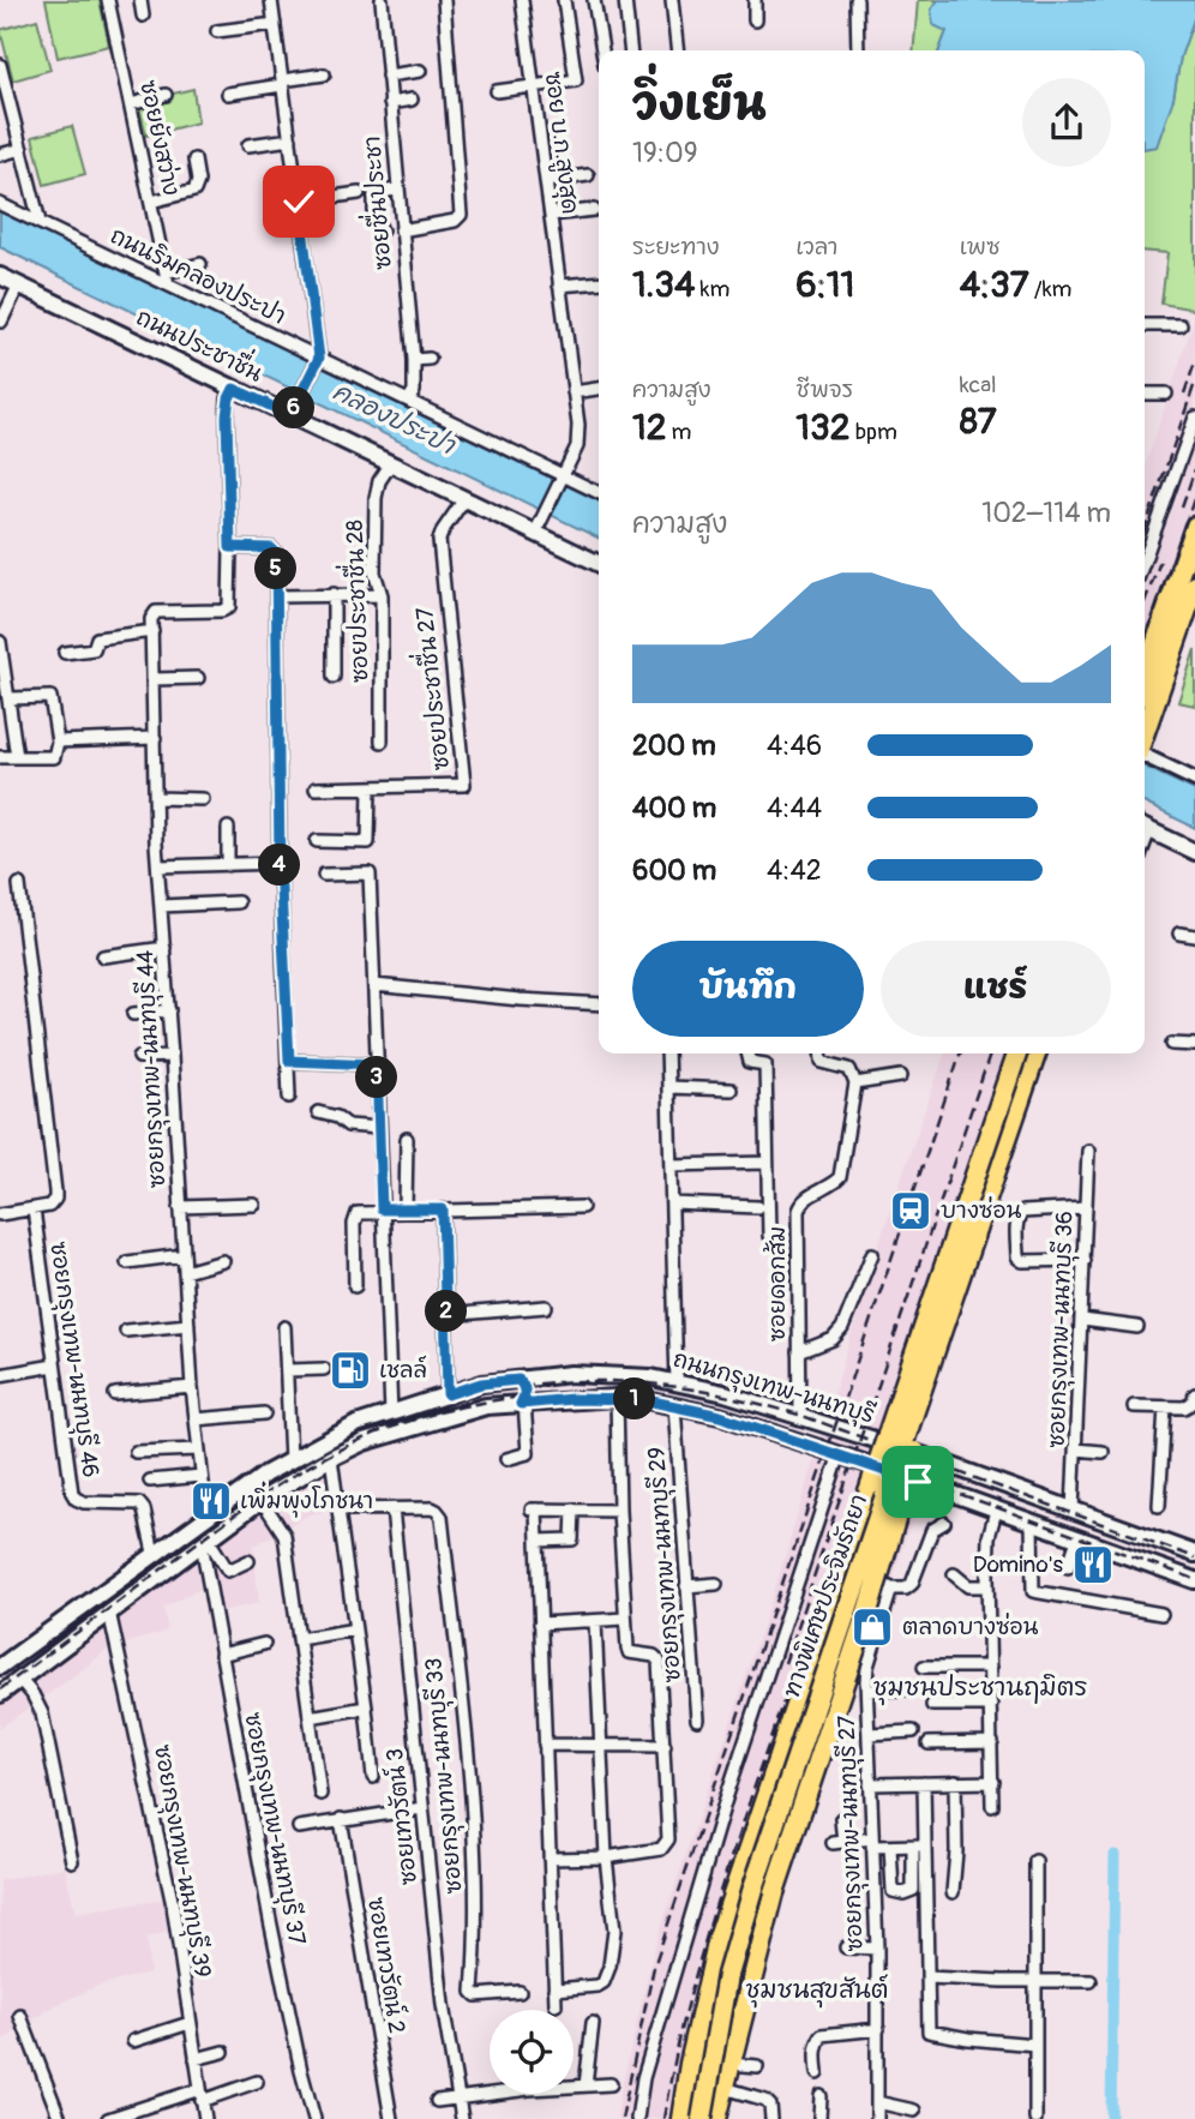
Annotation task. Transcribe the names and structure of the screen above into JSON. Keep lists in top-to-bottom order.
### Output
{
  "streets": {
    "highway": ["ทางพิเศษประจิมรัถยา"],
    "main road": ["ถนนประชาชื่น", "ถนนกรุงเทพ-นนทบุรี"],
    "street": [
      "ซอยยังสว่าง",
      "ซอย บ.ก.สูงสุด",
      "ซอยชื่นประชา",
      "ถนนริมคลองประปา",
      "ซอยประชาชื่น 28",
      "ซอยประชาชื่น 27",
      "ซอยกรุงเทพ-นนทบุรี 44",
      "ซอยดอกส้ม",
      "ซอยกรุงเทพ-นนทบุรี 36",
      "ซอยกรุงเทพ-นนทบุรี 46",
      "ซอยกรุงเทพ-นนทบุรี 29",
      "ซอยกรุงเทพ-นนทบุรี 33",
      "ซอยเทวรัตน์ 3",
      "ซอยกรุงเทพ-นนทบุรี 37",
      "ซอยกรุงเทพ-นนทบุรี 27",
      "ซอยกรุงเทพ-นนทบุรี 39",
      "ซอยเทวรัตน์ 2"
    ]
  },
  "crossings": [
    ["ซอยยังสว่าง", "ถนนริมคลองประปา"],
    ["ซอย บ.ก.สูงสุด", "ถนนริมคลองประปา"],
    ["ซอย บ.ก.สูงสุด", "ถนนประชาชื่น"],
    ["ซอยชื่นประชา", "ถนนริมคลองประปา"],
    ["ถนนประชาชื่น", "ซอยประชาชื่น 28"],
    ["ถนนประชาชื่น", "ซอยประชาชื่น 27"],
    ["ซอยกรุงเทพ-นนทบุรี 44", "ถนนกรุงเทพ-นนทบุรี"],
    ["ซอยดอกส้ม", "ถนนกรุงเทพ-นนทบุรี"],
    ["ซอยกรุงเทพ-นนทบุรี 36", "ถนนกรุงเทพ-นนทบุรี"],
    ["ซอยกรุงเทพ-นนทบุรี 46", "ถนนกรุงเทพ-นนทบุรี"],
    ["ถนนกรุงเทพ-นนทบุรี", "ซอยกรุงเทพ-นนทบุรี 29"],
    ["ถนนกรุงเทพ-นนทบุรี", "ซอยกรุงเทพ-นนทบุรี 37"],
    ["ถนนกรุงเทพ-นนทบุรี", "ซอยกรุงเทพ-นนทบุรี 39"],
    ["ซอยกรุงเทพ-นนทบุรี 33", "ซอยเทวรัตน์ 3"]
  ],
  "districts": ["ชุมชนประชานฤมิตร", "ชุมชนสุขสันต์"],
  "water": ["คลองประปา"],
  "places": {
    "station": ["บางซ่อน"],
    "fuel station": ["เชลล์"],
    "restaurant": ["เพิ่มพุงโภชนา", "Domino's"],
    "shop": ["ตลาดบางซ่อน"]
  },
  "page": {
    "heading": ["วิ่งเย็น", "19:09"],
    "stats": [
      ["ระยะทาง", "1.34 km"],
      ["เวลา", "6:11"],
      ["เพซ", "4:37 /km"],
      ["ความสูง", "12 m"],
      ["ชีพจร", "132 bpm"],
      ["kcal", "87"]
    ],
    "pins": [
      "6",
      "5",
      "4",
      "3",
      "2",
      "1"
    ],
    "chart": ["ความสูง", "102–114 m"],
    "list": [
      {
        "name": "200 m",
        "note": "4:46"
      },
      {
        "name": "400 m",
        "note": "4:44"
      },
      {
        "name": "600 m",
        "note": "4:42"
      }
    ],
    "buttons": ["บันทึก", "แชร์"]
  }
}
